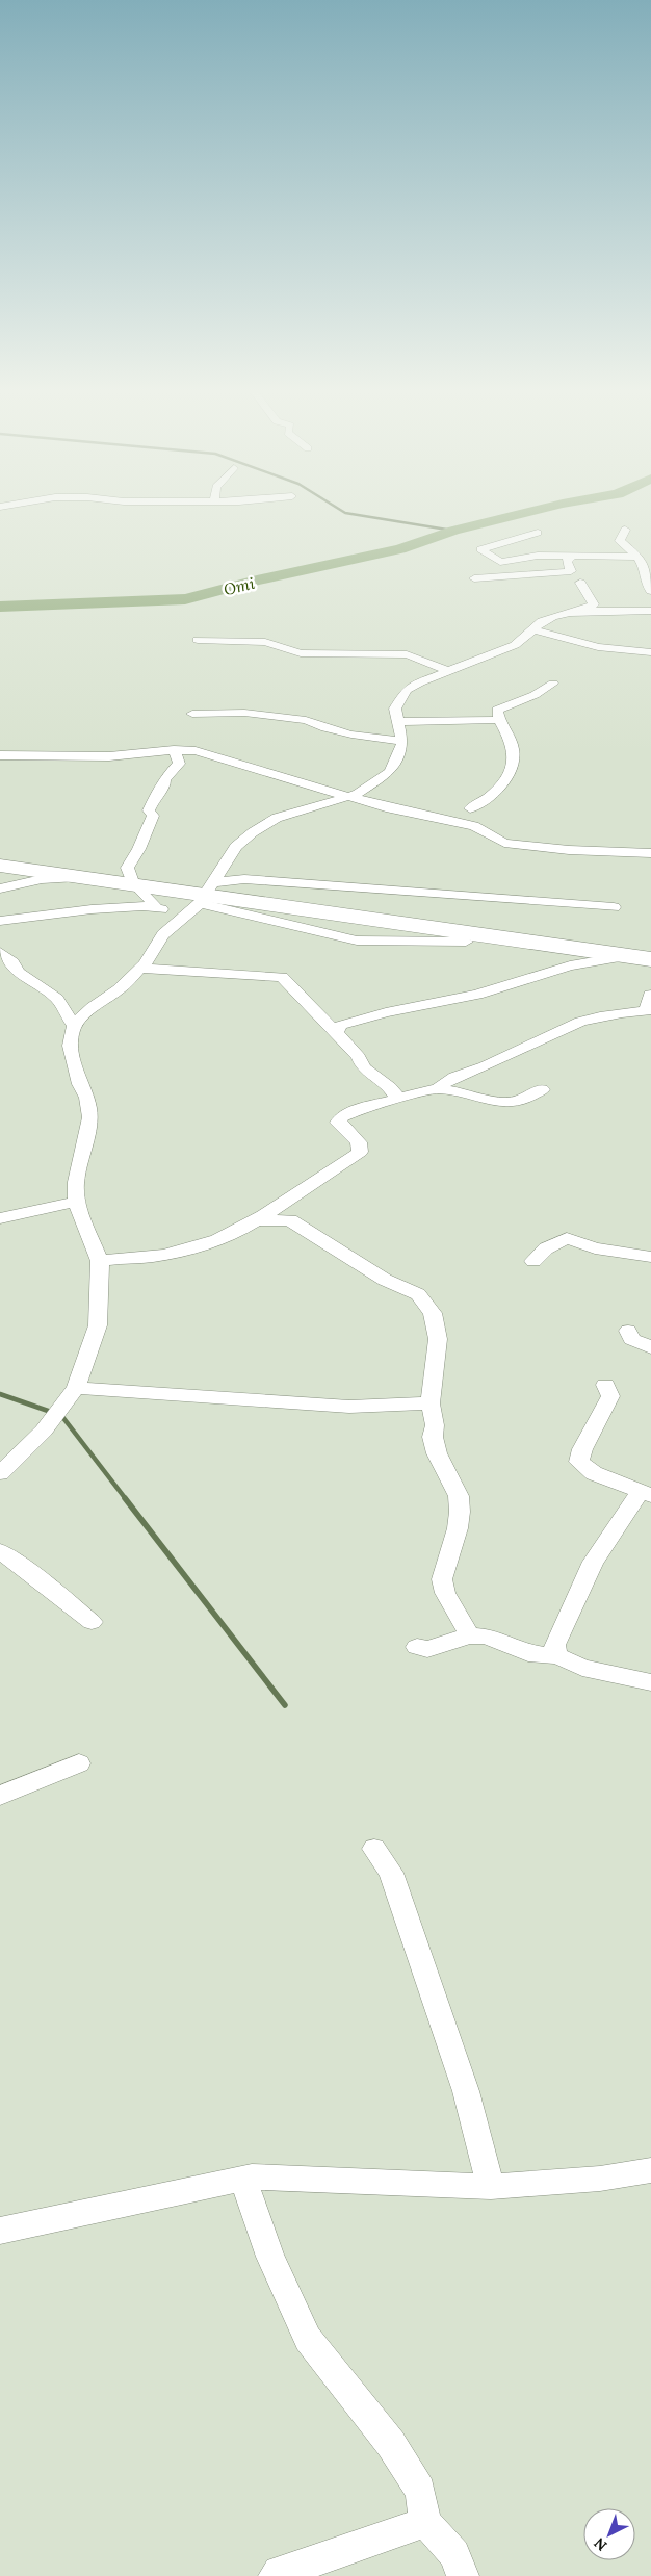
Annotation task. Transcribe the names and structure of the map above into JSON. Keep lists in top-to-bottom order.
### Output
{
  "water": ["Omi"],
  "north": "bottom left"
}
